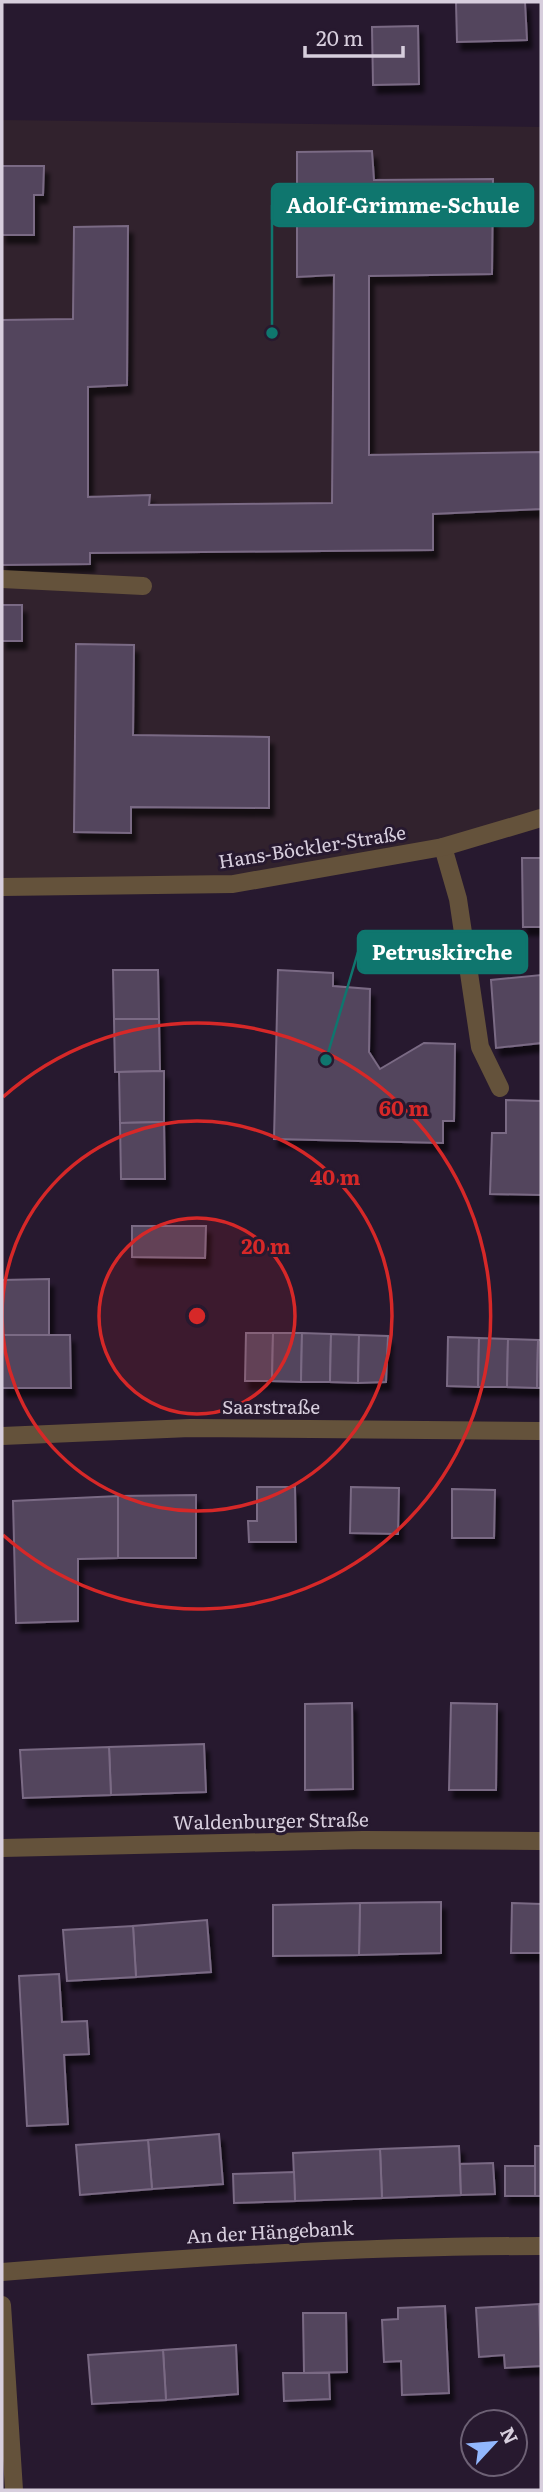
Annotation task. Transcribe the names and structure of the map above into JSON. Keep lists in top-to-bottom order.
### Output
{
  "streets": {
    "street": [
      "Hans-Böckler-Straße",
      "Saarstraße",
      "Waldenburger Straße",
      "An der Hängebank"
    ]
  },
  "places": ["Adolf-Grimme-Schule", "Petruskirche"],
  "scale_bar": "20 m",
  "north": "top right",
  "rings": ["60 m", "40 m", "20 m"]
}
